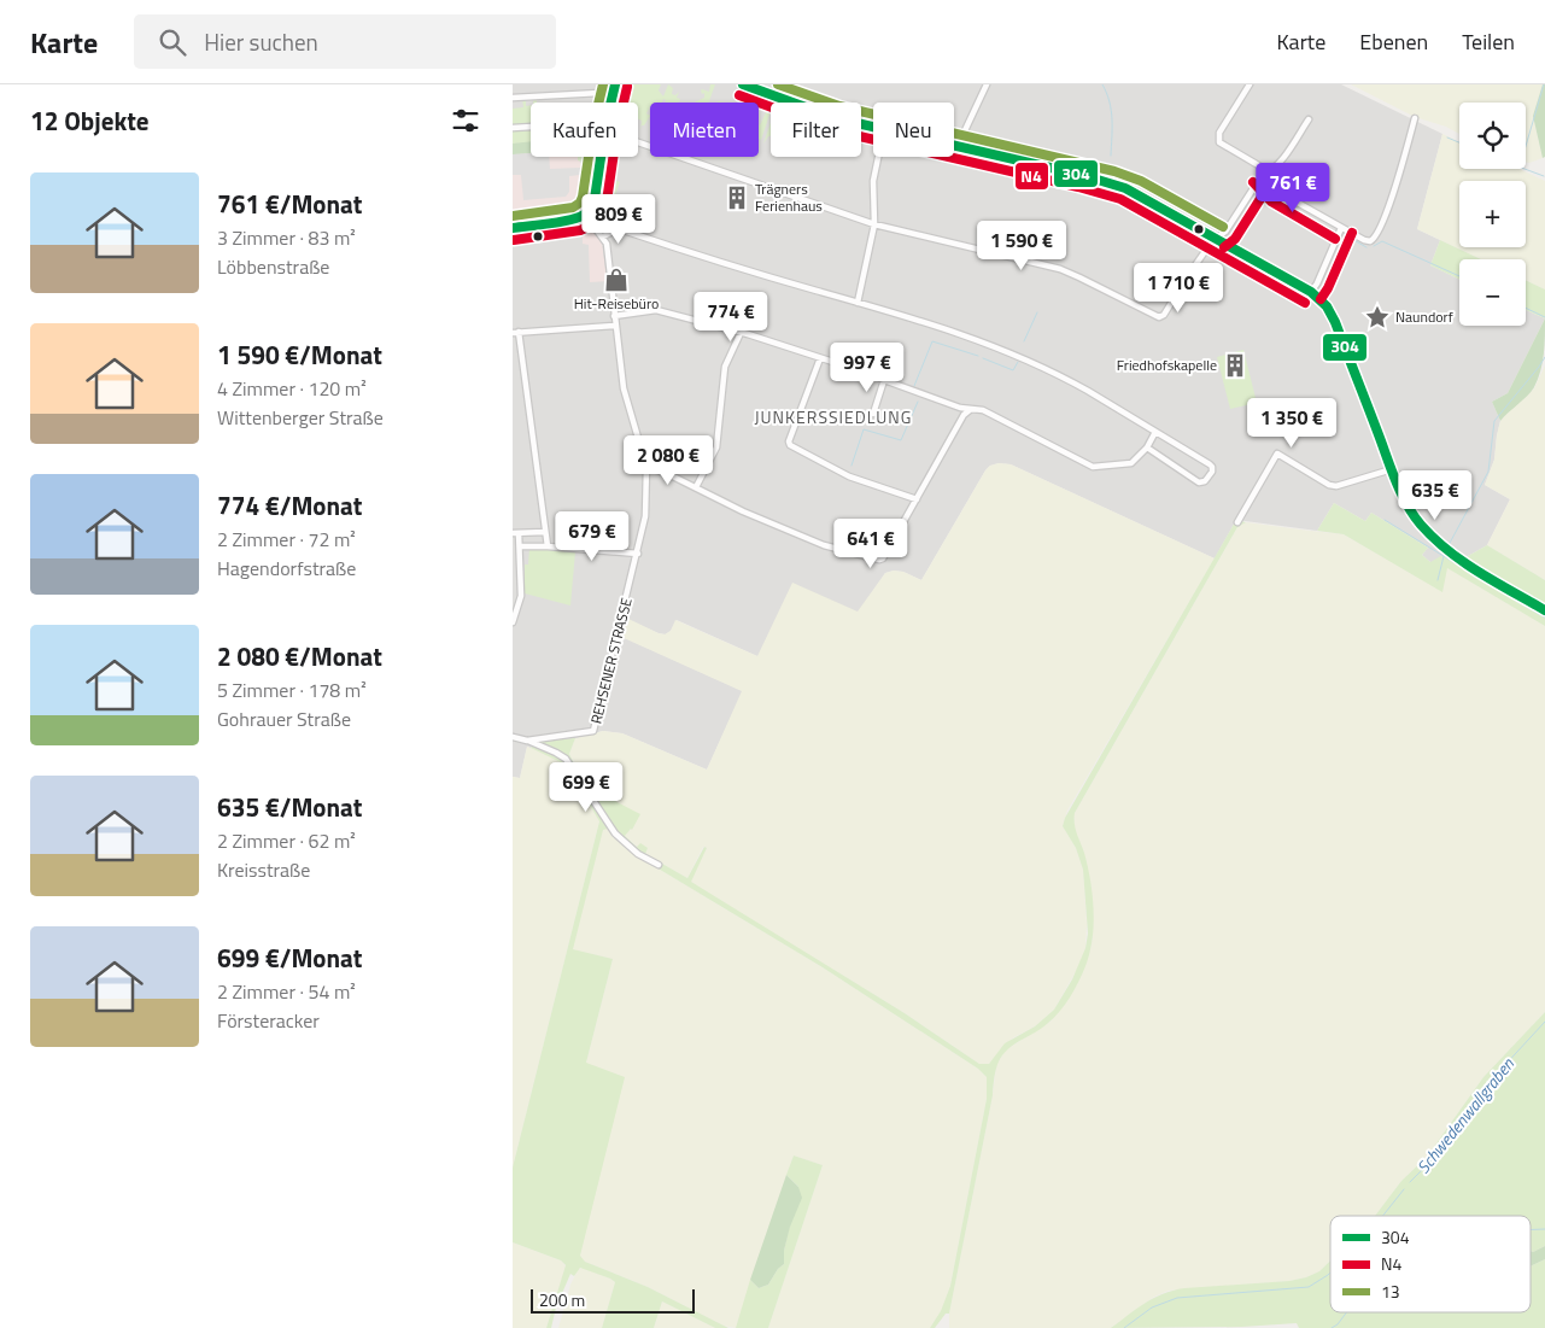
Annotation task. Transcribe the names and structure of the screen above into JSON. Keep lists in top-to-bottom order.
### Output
{
  "streets": {
    "street": ["REHSENER STRASSE"]
  },
  "districts": ["JUNKERSSIEDLUNG"],
  "water": ["Schwedenwallgraben"],
  "places": {
    "building": ["Trägners Ferienhaus", "Friedhofskapelle"],
    "shop": ["Hit-Reisebüro"],
    "place": ["Naundorf"]
  },
  "lines": ["transit line 304", "transit line 13", "transit line N4"],
  "legend": ["304", "N4", "13"],
  "scale_bar": "200 m",
  "page": {
    "header": "Karte",
    "search": "Hier suchen",
    "nav": ["Karte", "Ebenen", "Teilen"],
    "heading": "12 Objekte",
    "map_buttons": ["+", "−"],
    "chip": [
      "Kaufen",
      "Mieten",
      "Filter",
      "Neu"
    ],
    "list": [
      {
        "name": "761 €/Monat",
        "note": "3 Zimmer · 83 m² · Löbbenstraße"
      },
      {
        "name": "1 590 €/Monat",
        "note": "4 Zimmer · 120 m² · Wittenberger Straße"
      },
      {
        "name": "774 €/Monat",
        "note": "2 Zimmer · 72 m² · Hagendorfstraße"
      },
      {
        "name": "2 080 €/Monat",
        "note": "5 Zimmer · 178 m² · Gohrauer Straße"
      },
      {
        "name": "635 €/Monat",
        "note": "2 Zimmer · 62 m² · Kreisstraße"
      },
      {
        "name": "699 €/Monat",
        "note": "2 Zimmer · 54 m² · Försteracker"
      }
    ],
    "price": [
      "761 €",
      "809 €",
      "1 590 €",
      "1 710 €",
      "774 €",
      "997 €",
      "1 350 €",
      "2 080 €",
      "635 €",
      "679 €",
      "641 €",
      "699 €"
    ],
    "scale": "200 m"
  }
}
